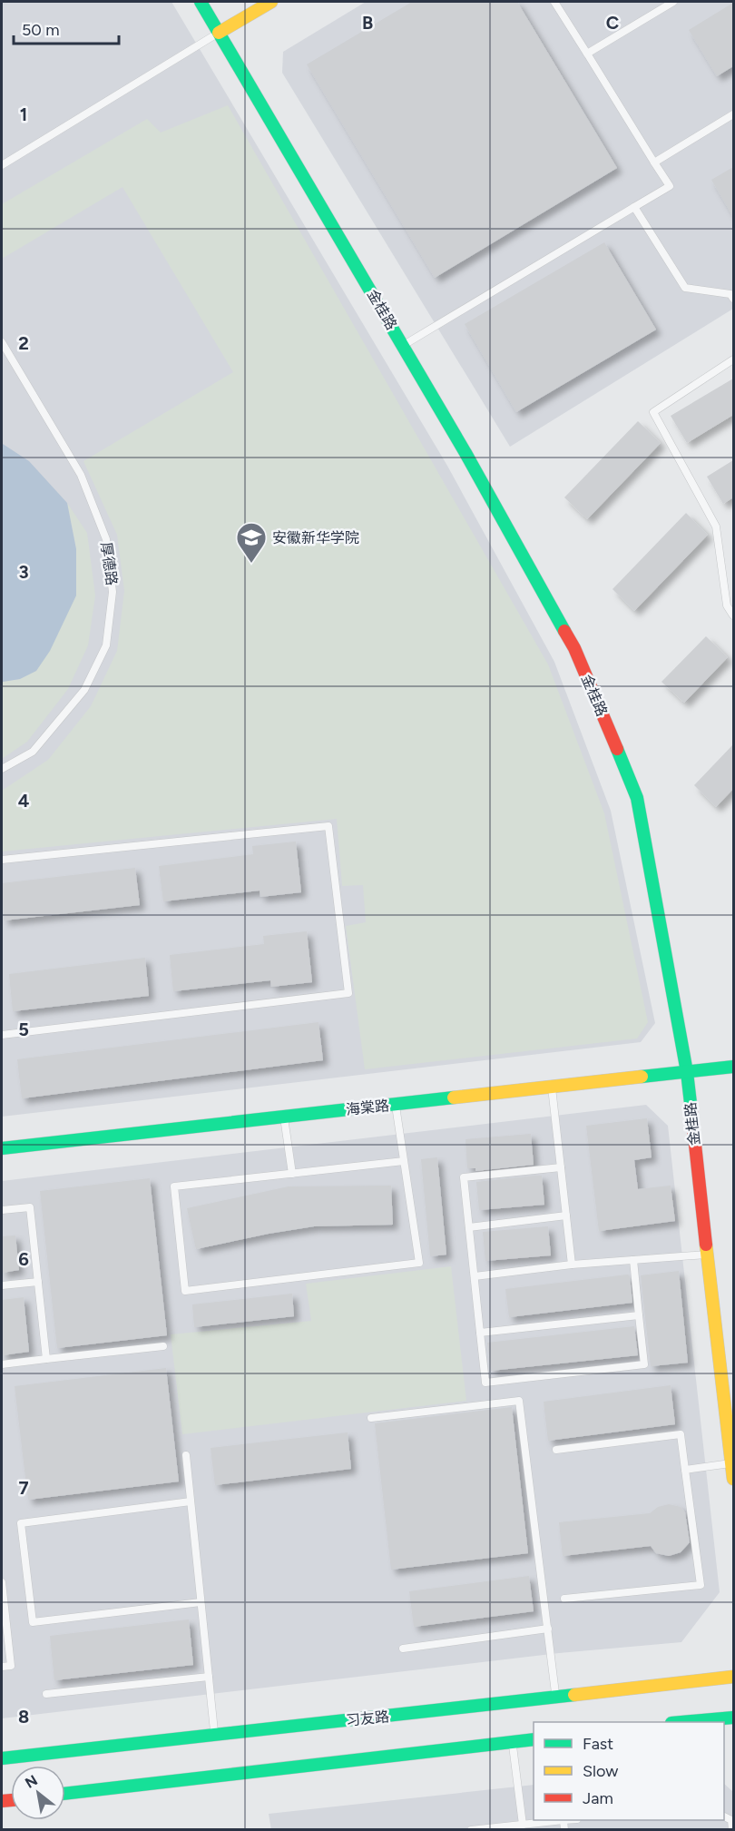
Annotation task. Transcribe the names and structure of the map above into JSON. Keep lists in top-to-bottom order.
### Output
{
  "streets": {
    "street": ["金桂路", "海棠路", "习友路"],
    "lane": ["厚德路"]
  },
  "crossings": [
    ["金桂路", "海棠路"]
  ],
  "places": {
    "school or university": ["安徽新华学院"]
  },
  "legend": ["Fast", "Slow", "Jam"],
  "scale_bar": "50 m",
  "north": "top left",
  "grid": {
    "columns": ["B", "C"],
    "rows": [
      "1",
      "2",
      "3",
      "4",
      "5",
      "6",
      "7",
      "8"
    ]
  }
}
